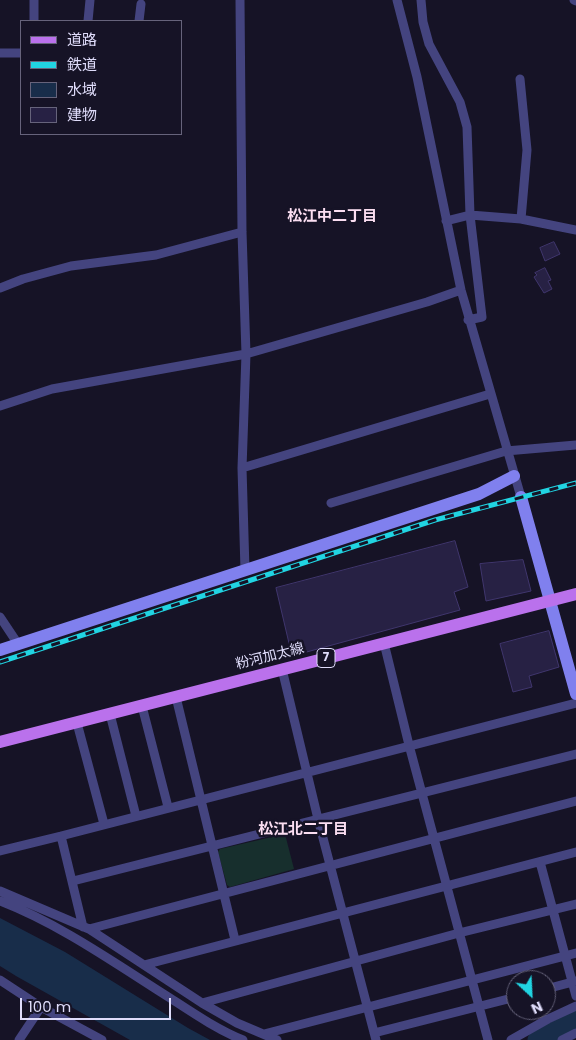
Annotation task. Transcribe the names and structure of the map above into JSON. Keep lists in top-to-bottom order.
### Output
{
  "streets": {
    "main road": ["粉河加太線", "7"]
  },
  "districts": ["松江中二丁目", "松江北二丁目"],
  "legend": [
    "道路",
    "鉄道",
    "水域",
    "建物"
  ],
  "scale_bar": "100 m",
  "north": "bottom right"
}
